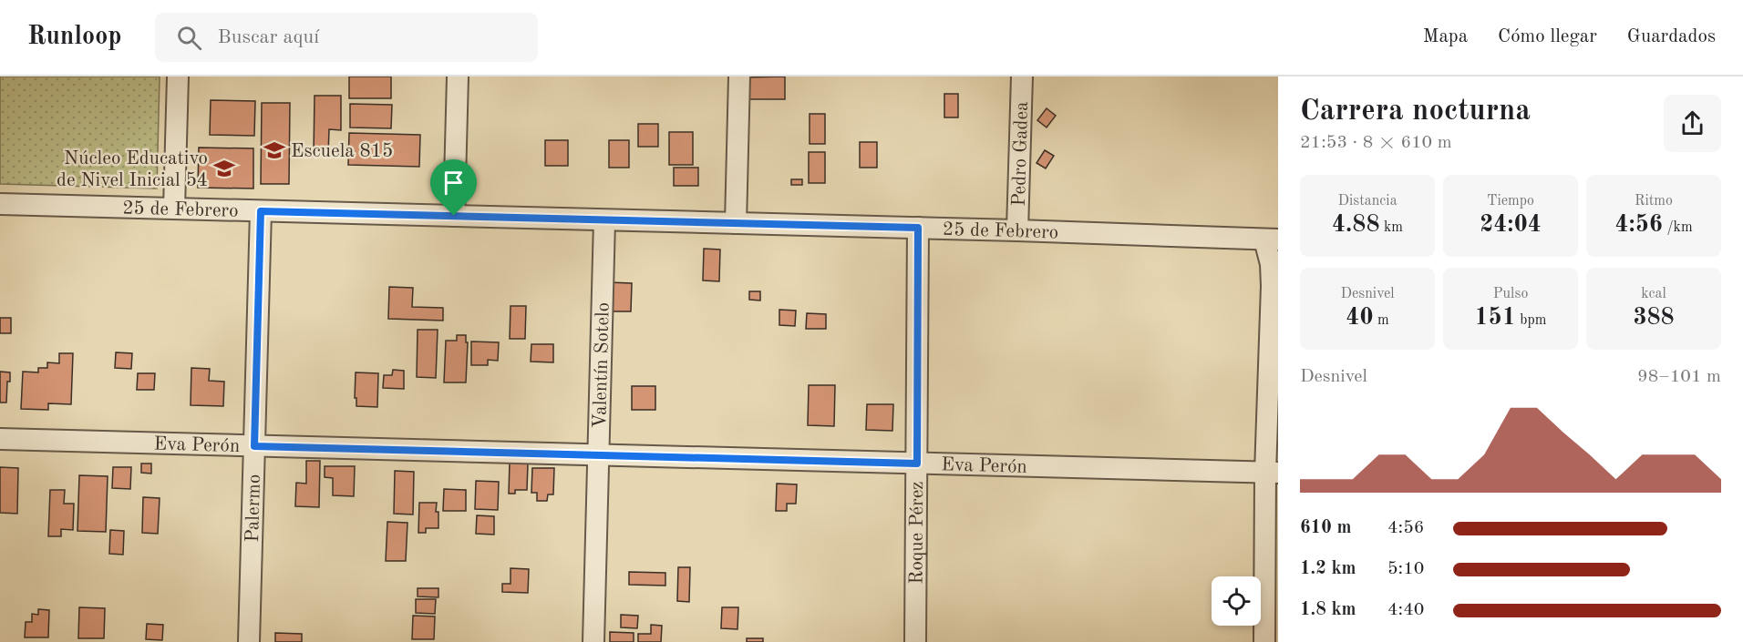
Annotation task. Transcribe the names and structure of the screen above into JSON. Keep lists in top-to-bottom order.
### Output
{
  "streets": {
    "street": [
      "Pedro Gadea",
      "25 de Febrero",
      "Valentín Sotelo",
      "Eva Perón",
      "Palermo",
      "Roque Pérez"
    ]
  },
  "crossings": [
    ["Pedro Gadea", "25 de Febrero"],
    ["25 de Febrero", "Valentín Sotelo"],
    ["25 de Febrero", "Palermo"],
    ["25 de Febrero", "Roque Pérez"],
    ["Valentín Sotelo", "Eva Perón"],
    ["Eva Perón", "Palermo"],
    ["Eva Perón", "Roque Pérez"]
  ],
  "places": {
    "school or university": ["Escuela 815", "Núcleo Educativo de Nivel Inicial 54"]
  },
  "page": {
    "header": "Runloop",
    "search": "Buscar aquí",
    "nav": ["Mapa", "Cómo llegar", "Guardados"],
    "heading": ["Carrera nocturna", "21:53 · 8 × 610 m"],
    "stats": [
      ["Distancia", "4.88 km"],
      ["Tiempo", "24:04"],
      ["Ritmo", "4:56 /km"],
      ["Desnivel", "40 m"],
      ["Pulso", "151 bpm"],
      ["kcal", "388"]
    ],
    "chart": ["Desnivel", "98–101 m"],
    "list": [
      {
        "name": "610 m",
        "note": "4:56"
      },
      {
        "name": "1.2 km",
        "note": "5:10"
      },
      {
        "name": "1.8 km",
        "note": "4:40"
      }
    ]
  }
}
